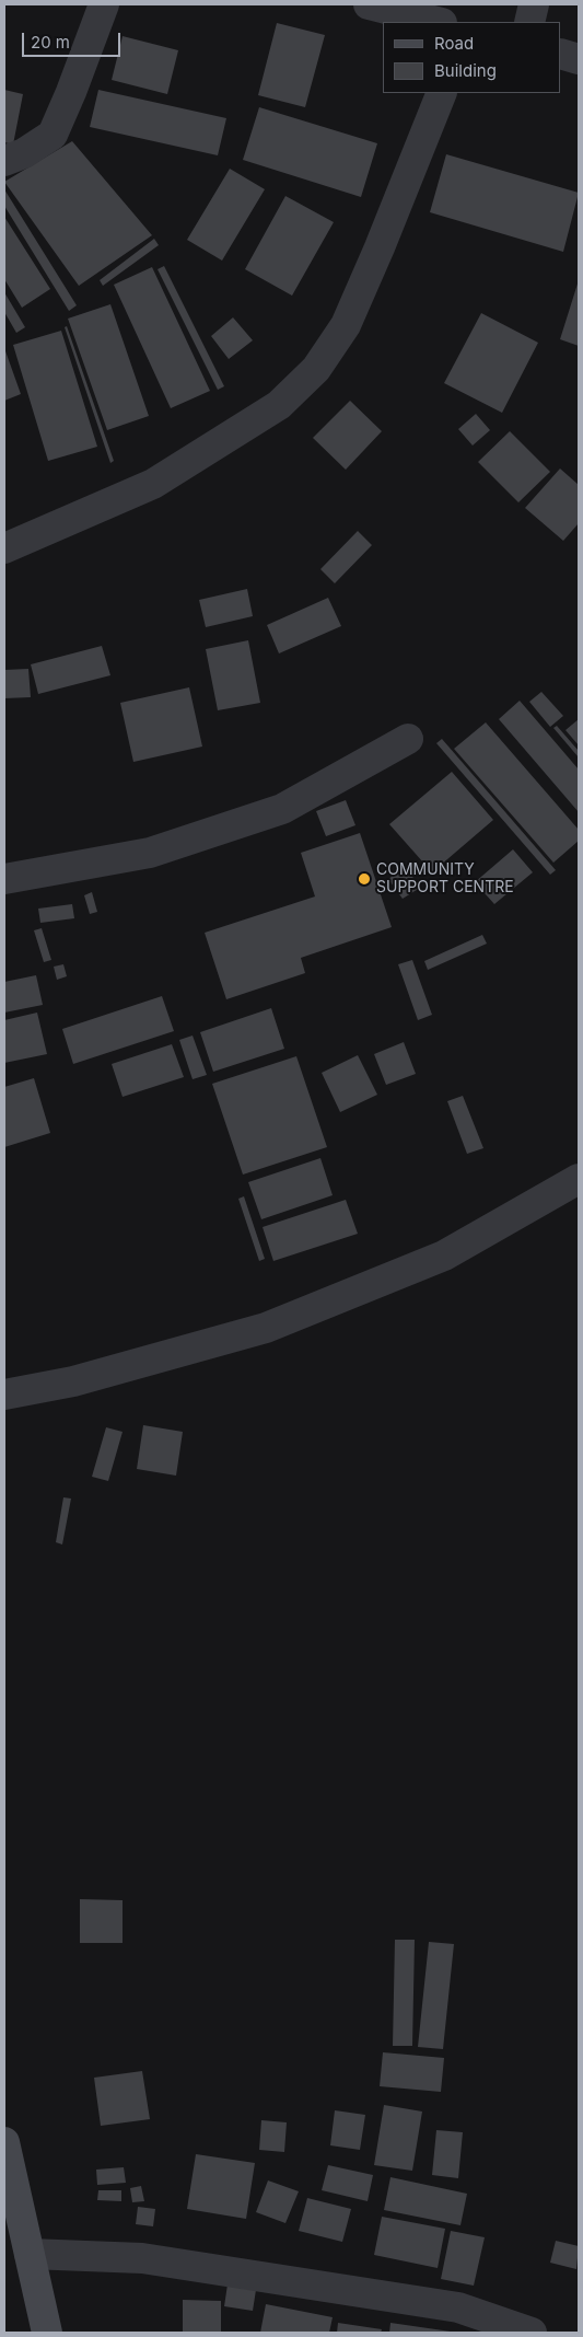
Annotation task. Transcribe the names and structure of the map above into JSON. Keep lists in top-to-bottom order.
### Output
{
  "places": ["COMMUNITY SUPPORT CENTRE"],
  "legend": ["Road", "Building"],
  "scale_bar": "20 m"
}
